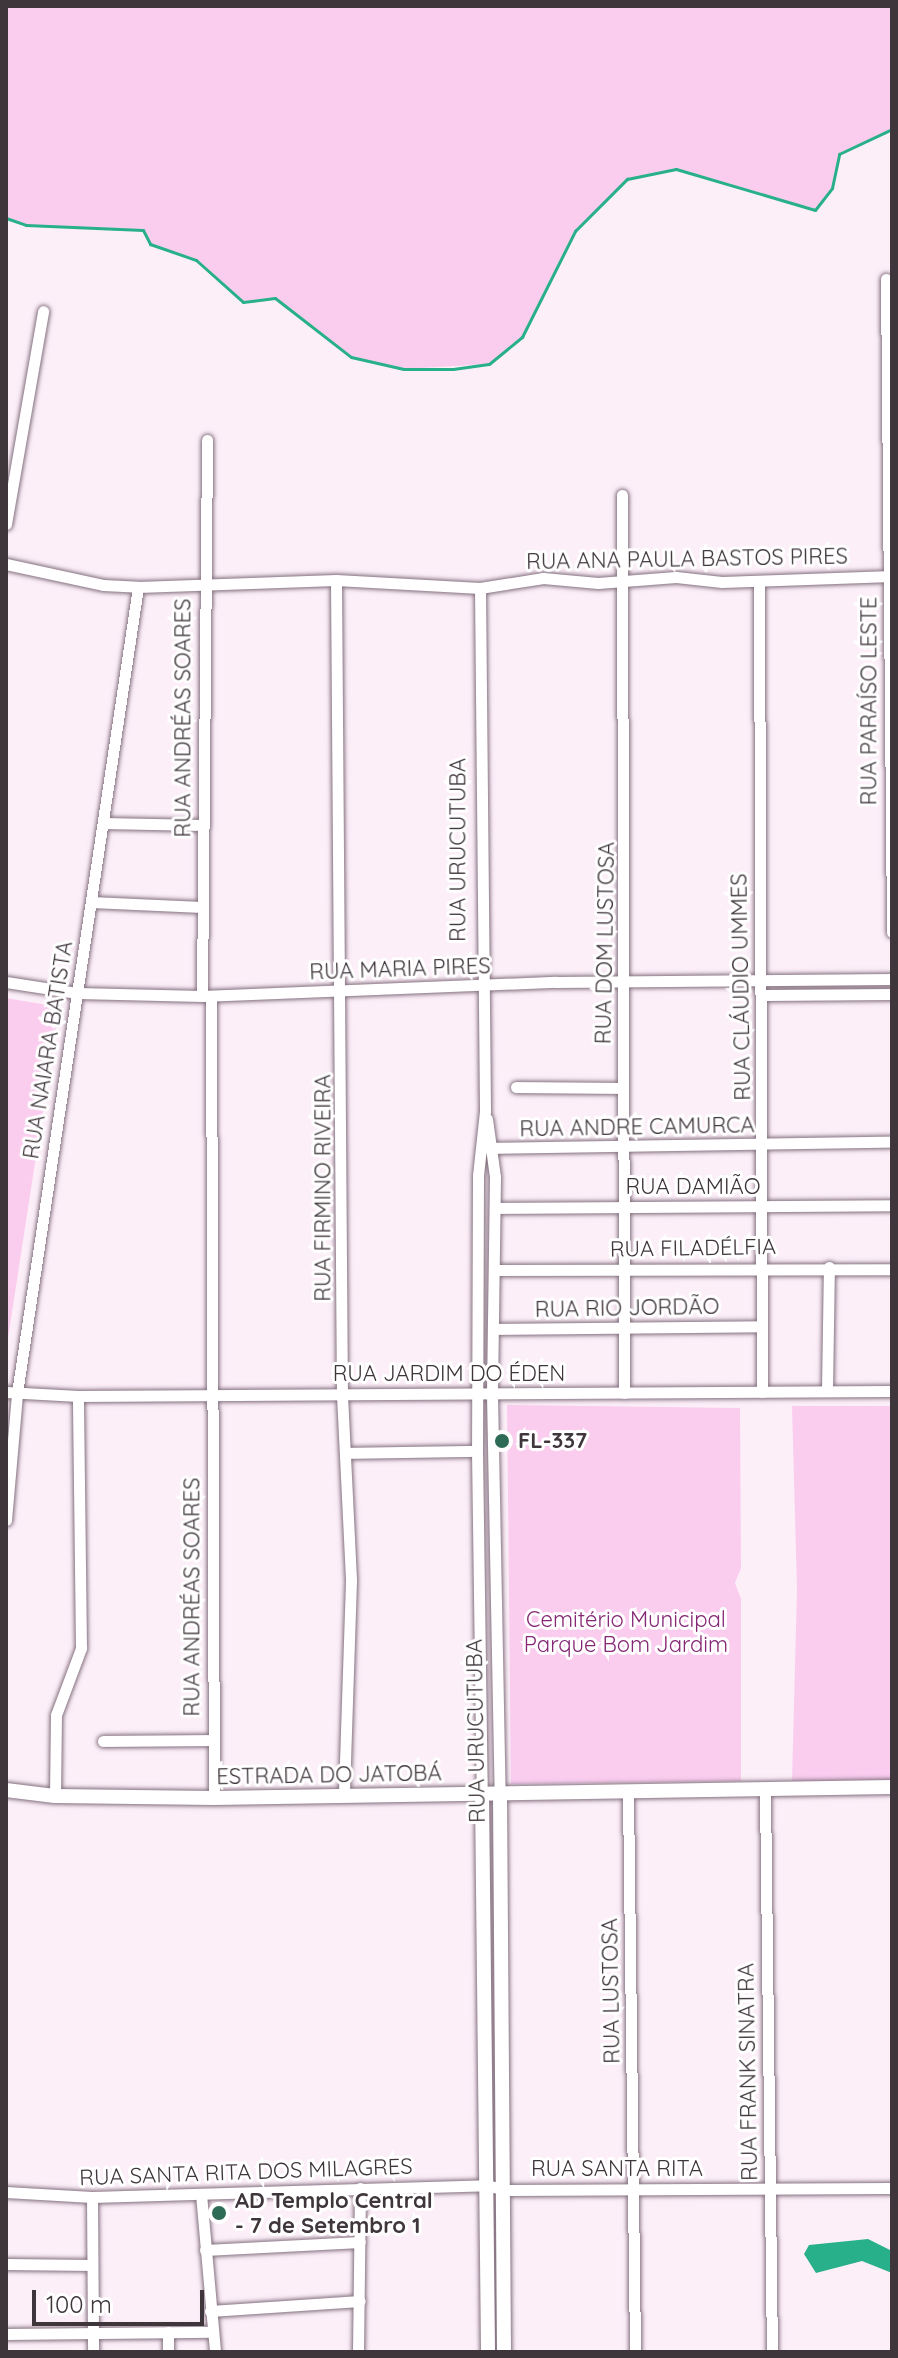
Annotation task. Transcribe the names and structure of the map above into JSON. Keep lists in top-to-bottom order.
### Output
{
  "streets": {
    "street": [
      "RUA ANA PAULA BASTOS PIRES",
      "RUA PARAÍSO LESTE",
      "RUA ANDRÉAS SOARES",
      "RUA URUCUTUBA",
      "RUA DOM LUSTOSA",
      "RUA MARIA PIRES",
      "RUA CLÁUDIO UMMES",
      "RUA NAIARA BATISTA",
      "RUA ANDRE CAMURCA",
      "RUA DAMIÃO",
      "RUA FIRMINO RIVEIRA",
      "RUA FILADÉLFIA",
      "RUA RIO JORDÃO",
      "RUA JARDIM DO ÉDEN",
      "ESTRADA DO JATOBÁ",
      "RUA LUSTOSA",
      "RUA FRANK SINATRA",
      "RUA SANTA RITA",
      "RUA SANTA RITA DOS MILAGRES"
    ]
  },
  "crossings": [
    ["RUA ANA PAULA BASTOS PIRES", "RUA PARAÍSO LESTE"],
    ["RUA ANA PAULA BASTOS PIRES", "RUA ANDRÉAS SOARES"],
    ["RUA ANA PAULA BASTOS PIRES", "RUA URUCUTUBA"],
    ["RUA ANA PAULA BASTOS PIRES", "RUA DOM LUSTOSA"],
    ["RUA ANA PAULA BASTOS PIRES", "RUA CLÁUDIO UMMES"],
    ["RUA ANA PAULA BASTOS PIRES", "RUA NAIARA BATISTA"],
    ["RUA ANA PAULA BASTOS PIRES", "RUA FIRMINO RIVEIRA"],
    ["RUA ANDRÉAS SOARES", "RUA MARIA PIRES"],
    ["RUA ANDRÉAS SOARES", "RUA JARDIM DO ÉDEN"],
    ["RUA ANDRÉAS SOARES", "ESTRADA DO JATOBÁ"],
    ["RUA URUCUTUBA", "RUA MARIA PIRES"],
    ["RUA URUCUTUBA", "RUA ANDRE CAMURCA"],
    ["RUA URUCUTUBA", "RUA DAMIÃO"],
    ["RUA URUCUTUBA", "RUA FILADÉLFIA"],
    ["RUA URUCUTUBA", "RUA RIO JORDÃO"],
    ["RUA URUCUTUBA", "RUA JARDIM DO ÉDEN"],
    ["RUA URUCUTUBA", "ESTRADA DO JATOBÁ"],
    ["RUA URUCUTUBA", "RUA SANTA RITA"],
    ["RUA URUCUTUBA", "RUA SANTA RITA DOS MILAGRES"],
    ["RUA DOM LUSTOSA", "RUA MARIA PIRES"],
    ["RUA DOM LUSTOSA", "RUA ANDRE CAMURCA"],
    ["RUA DOM LUSTOSA", "RUA DAMIÃO"],
    ["RUA DOM LUSTOSA", "RUA FILADÉLFIA"],
    ["RUA DOM LUSTOSA", "RUA RIO JORDÃO"],
    ["RUA DOM LUSTOSA", "RUA JARDIM DO ÉDEN"],
    ["RUA MARIA PIRES", "RUA CLÁUDIO UMMES"],
    ["RUA MARIA PIRES", "RUA NAIARA BATISTA"],
    ["RUA MARIA PIRES", "RUA FIRMINO RIVEIRA"],
    ["RUA CLÁUDIO UMMES", "RUA ANDRE CAMURCA"],
    ["RUA CLÁUDIO UMMES", "RUA DAMIÃO"],
    ["RUA CLÁUDIO UMMES", "RUA FILADÉLFIA"],
    ["RUA CLÁUDIO UMMES", "RUA RIO JORDÃO"],
    ["RUA CLÁUDIO UMMES", "RUA JARDIM DO ÉDEN"],
    ["RUA NAIARA BATISTA", "RUA JARDIM DO ÉDEN"],
    ["RUA FIRMINO RIVEIRA", "RUA JARDIM DO ÉDEN"],
    ["RUA FIRMINO RIVEIRA", "ESTRADA DO JATOBÁ"],
    ["ESTRADA DO JATOBÁ", "RUA LUSTOSA"],
    ["ESTRADA DO JATOBÁ", "RUA FRANK SINATRA"],
    ["RUA LUSTOSA", "RUA SANTA RITA"],
    ["RUA FRANK SINATRA", "RUA SANTA RITA"],
    ["RUA SANTA RITA", "RUA SANTA RITA DOS MILAGRES"]
  ],
  "parks": ["Cemitério Municipal Parque Bom Jardim"],
  "places": ["FL-337", "AD Templo Central - 7 de Setembro 1"],
  "scale_bar": "100 m"
}
